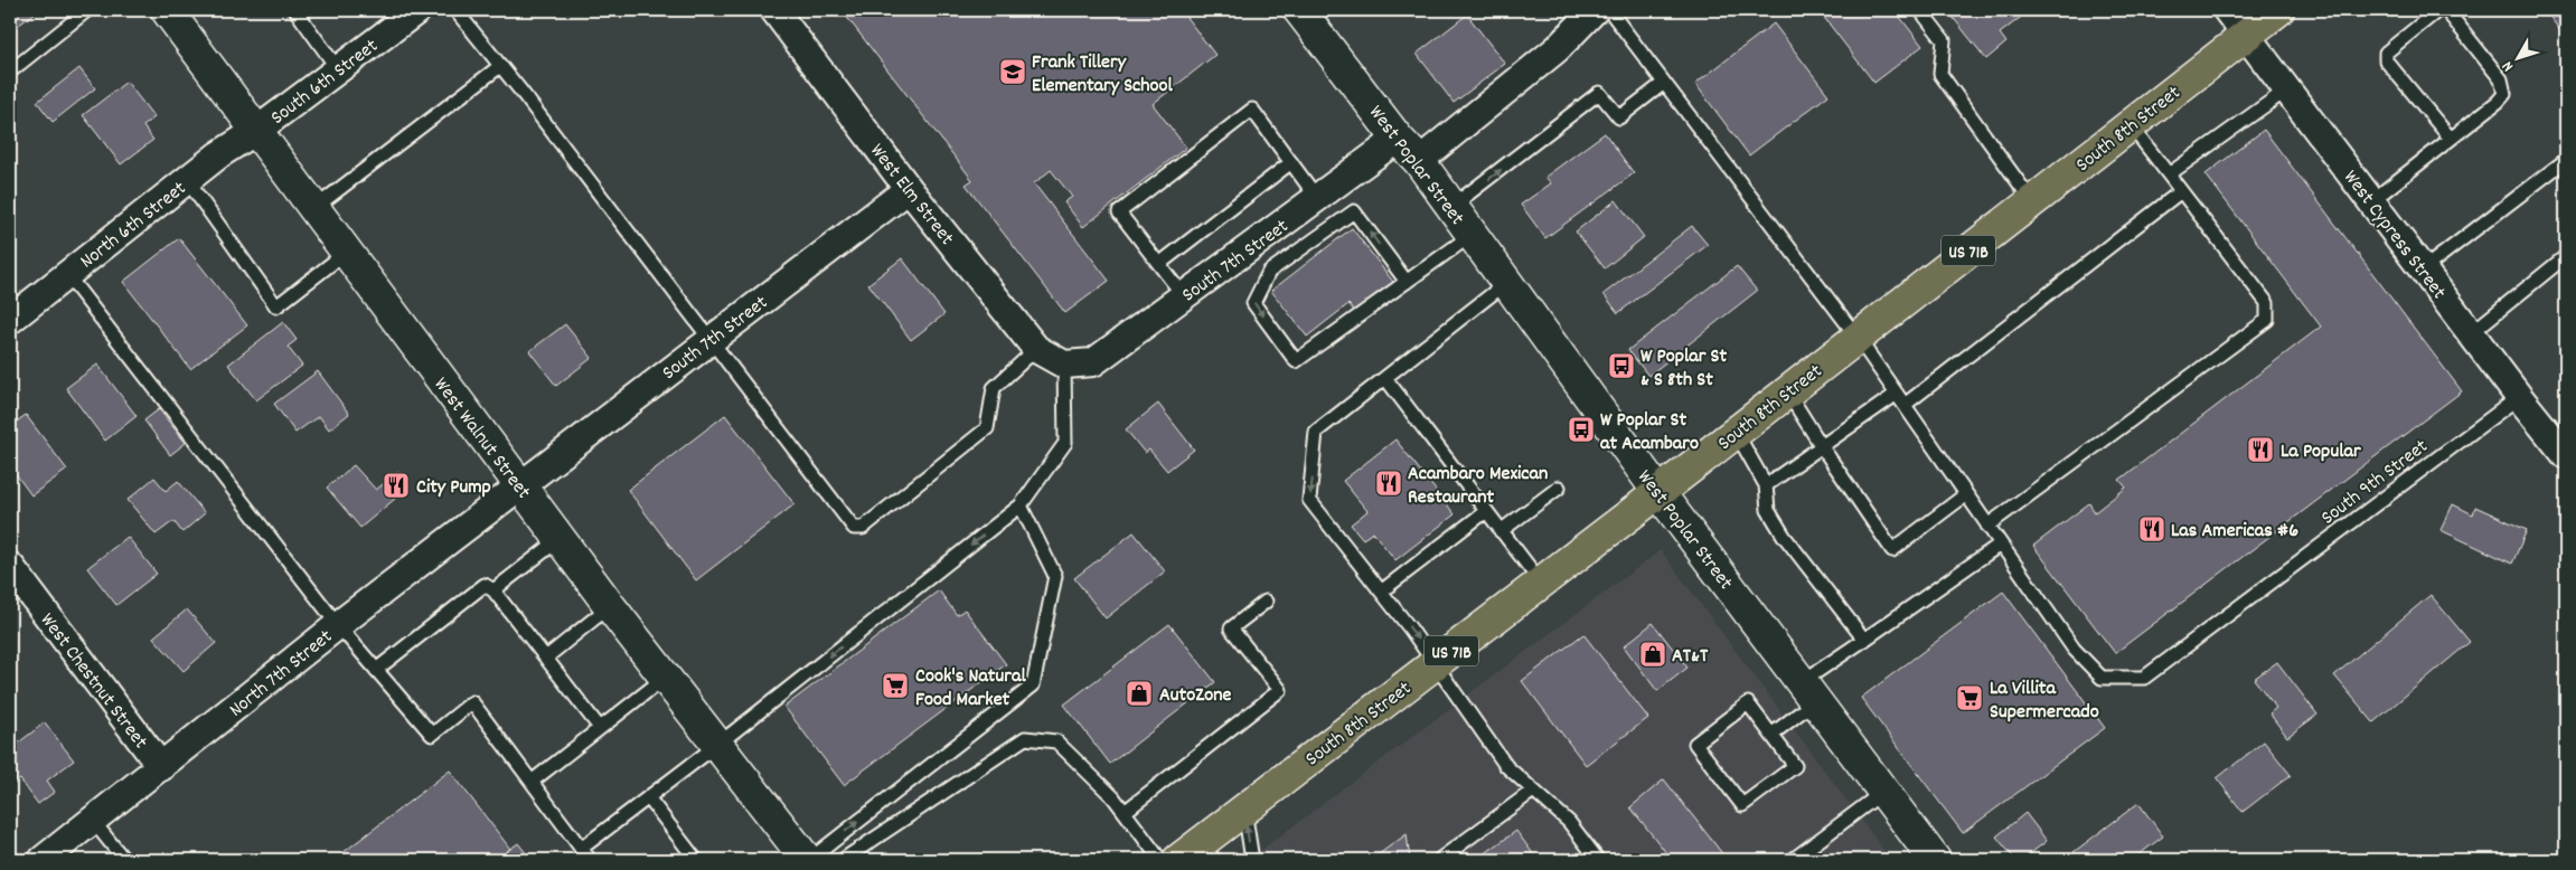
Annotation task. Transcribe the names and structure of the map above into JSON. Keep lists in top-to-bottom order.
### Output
{
  "streets": {
    "main road": [
      "South 8th Street",
      "West Poplar Street",
      "US 71B",
      "West Walnut Street"
    ],
    "street": [
      "South 6th Street",
      "West Elm Street",
      "North 6th Street",
      "West Cypress Street",
      "South 7th Street",
      "North 7th Street",
      "West Chestnut Street"
    ],
    "lane": ["South 9th Street"]
  },
  "crossings": [
    ["South 6th Street", "North 6th Street"],
    ["South 6th Street", "West Walnut Street"],
    ["South 8th Street", "West Poplar Street"],
    ["South 8th Street", "West Cypress Street"],
    ["West Poplar Street", "South 7th Street"],
    ["West Elm Street", "South 7th Street"],
    ["North 6th Street", "West Walnut Street"],
    ["West Cypress Street", "South 9th Street"],
    ["South 7th Street", "West Walnut Street"],
    ["South 7th Street", "North 7th Street"],
    ["West Walnut Street", "North 7th Street"],
    ["North 7th Street", "West Chestnut Street"]
  ],
  "places": {
    "school or university": ["Frank Tillery Elementary School"],
    "bus stop": ["W Poplar St & S 8th St", "W Poplar St at Acambaro"],
    "restaurant": [
      "La Popular",
      "Acambaro Mexican Restaurant",
      "City Pump",
      "Las Americas #6"
    ],
    "shop": ["AT&T", "AutoZone"],
    "supermarket": ["Cook's Natural Food Market", "La Villita Supermercado"]
  },
  "north": "bottom left"
}
